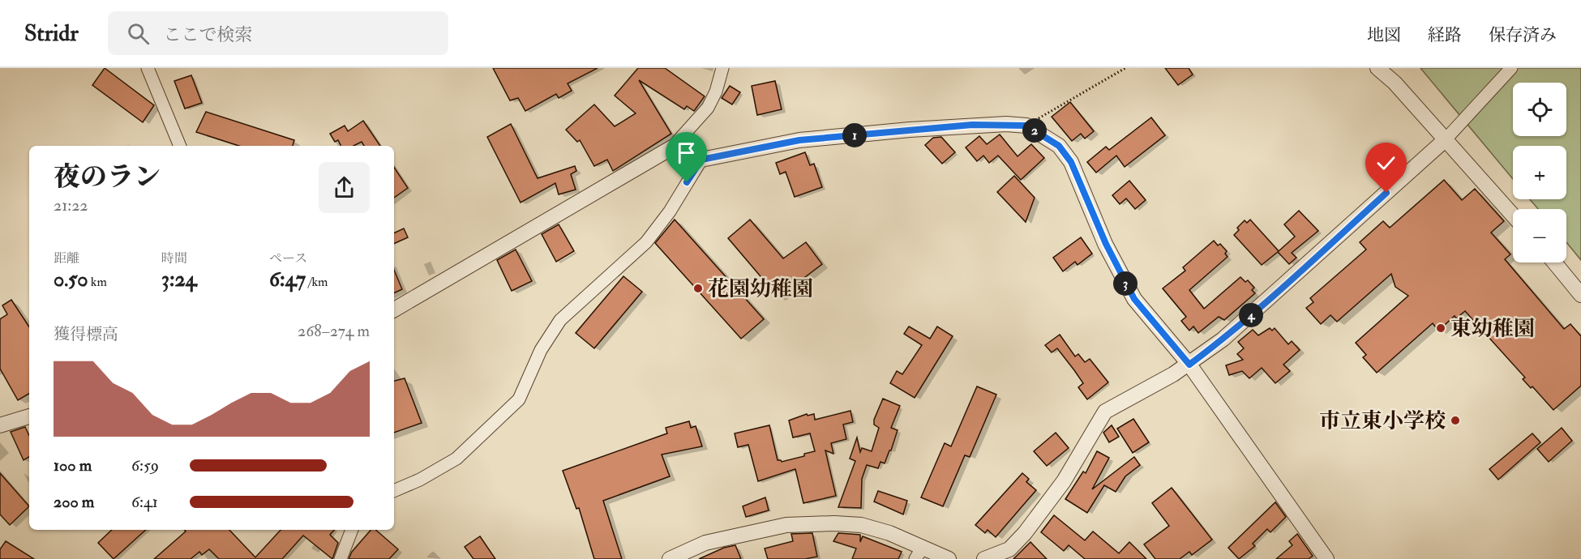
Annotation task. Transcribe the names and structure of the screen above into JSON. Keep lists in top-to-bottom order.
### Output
{
  "places": ["花園幼稚園", "東幼稚園", "市立東小学校"],
  "page": {
    "header": "Stridr",
    "search": "ここで検索",
    "nav": ["地図", "経路", "保存済み"],
    "map_buttons": ["+", "−"],
    "pins": [
      "2",
      "1",
      "3",
      "4"
    ],
    "heading": ["夜のラン", "21:22"],
    "stats": [
      ["距離", "0.50 km"],
      ["時間", "3:24"],
      ["ペース", "6:47 /km"]
    ],
    "chart": ["獲得標高", "268–274 m"],
    "list": [
      {
        "name": "100 m",
        "note": "6:59"
      },
      {
        "name": "200 m",
        "note": "6:41"
      }
    ]
  }
}
